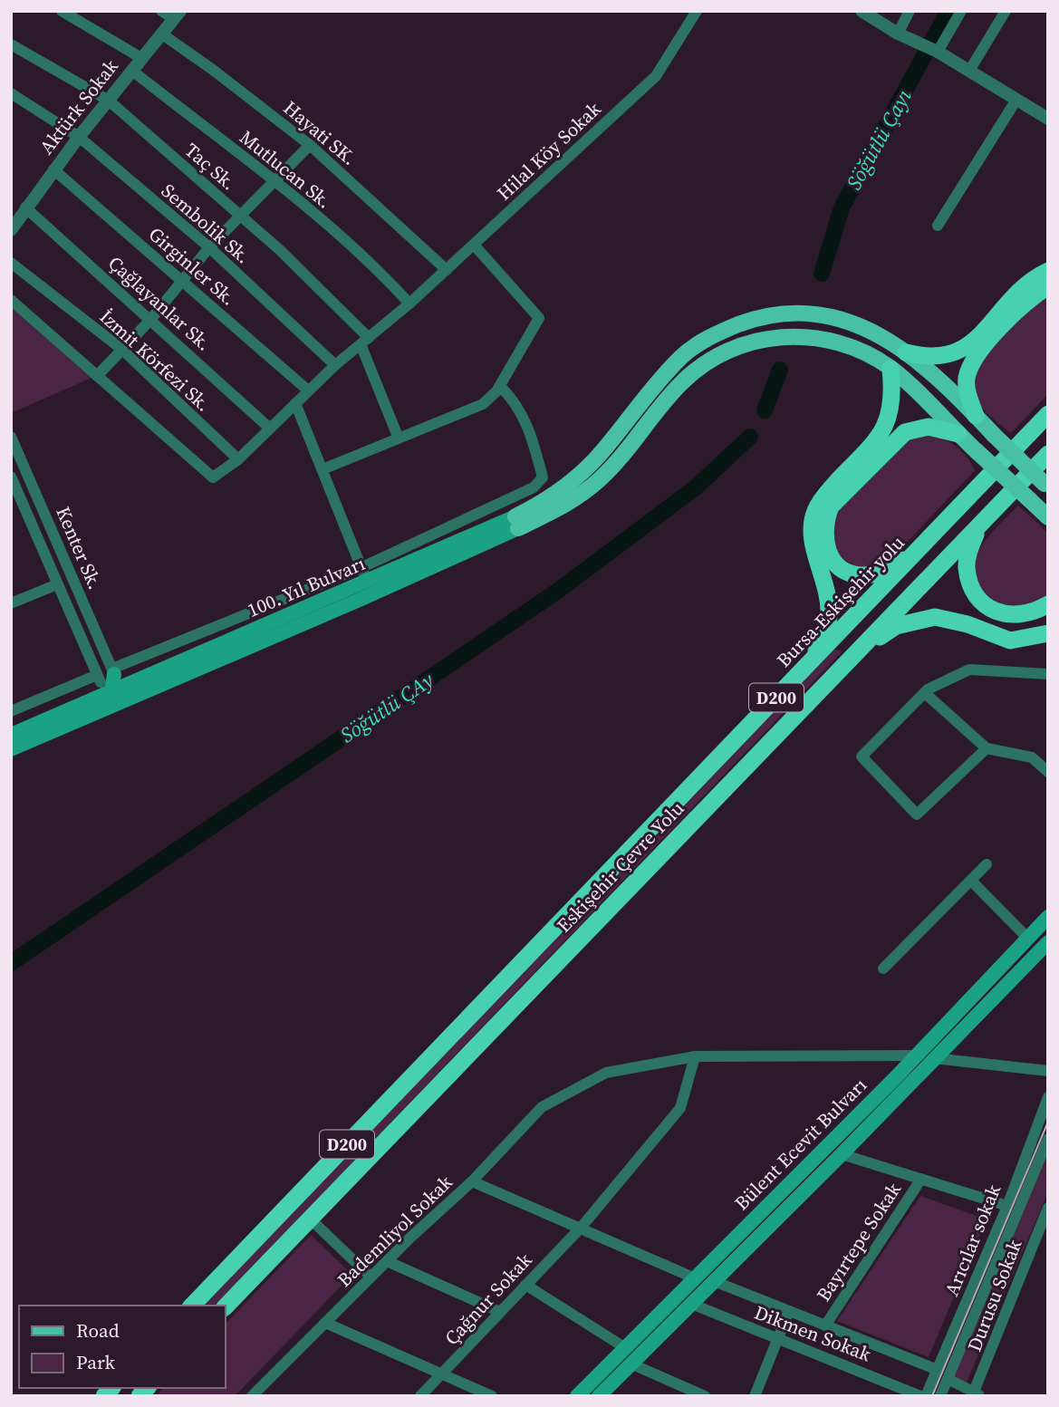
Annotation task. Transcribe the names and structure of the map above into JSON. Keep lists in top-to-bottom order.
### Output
{
  "streets": {
    "highway": ["Bursa-Eskişehir yolu", "D200", "Eskişehir Çevre Yolu"],
    "main road": ["100. Yıl Bulvarı", "Bülent Ecevit Bulvarı"],
    "street": [
      "Aktürk Sokak",
      "Hayati SK.",
      "Hilal Köy Sokak",
      "Taç Sk.",
      "Mutlucan Sk.",
      "Sembolik Sk.",
      "Girginler Sk.",
      "Çağlayanlar Sk.",
      "İzmit Körfezi Sk.",
      "Kenter Sk.",
      "Bademliyol Sokak",
      "Arıcılar sokak",
      "Bayırtepe Sokak",
      "Durusu Sokak",
      "Çağnur Sokak",
      "Dikmen Sokak"
    ]
  },
  "crossings": [
    ["Aktürk Sokak", "Hayati SK."],
    ["Aktürk Sokak", "Taç Sk."],
    ["Aktürk Sokak", "Mutlucan Sk."],
    ["Aktürk Sokak", "Sembolik Sk."],
    ["Aktürk Sokak", "Girginler Sk."],
    ["Aktürk Sokak", "Çağlayanlar Sk."],
    ["Hayati SK.", "Hilal Köy Sokak"],
    ["Hilal Köy Sokak", "Taç Sk."],
    ["Hilal Köy Sokak", "Mutlucan Sk."],
    ["Kenter Sk.", "100. Yıl Bulvarı"],
    ["Bülent Ecevit Bulvarı", "Bademliyol Sokak"],
    ["Bülent Ecevit Bulvarı", "Dikmen Sokak"],
    ["Bademliyol Sokak", "Çağnur Sokak"],
    ["Arıcılar sokak", "Dikmen Sokak"],
    ["Bayırtepe Sokak", "Dikmen Sokak"]
  ],
  "water": ["Söğütlü Çayı", "Söğütlü ÇAy"],
  "legend": ["Road", "Park"]
}
